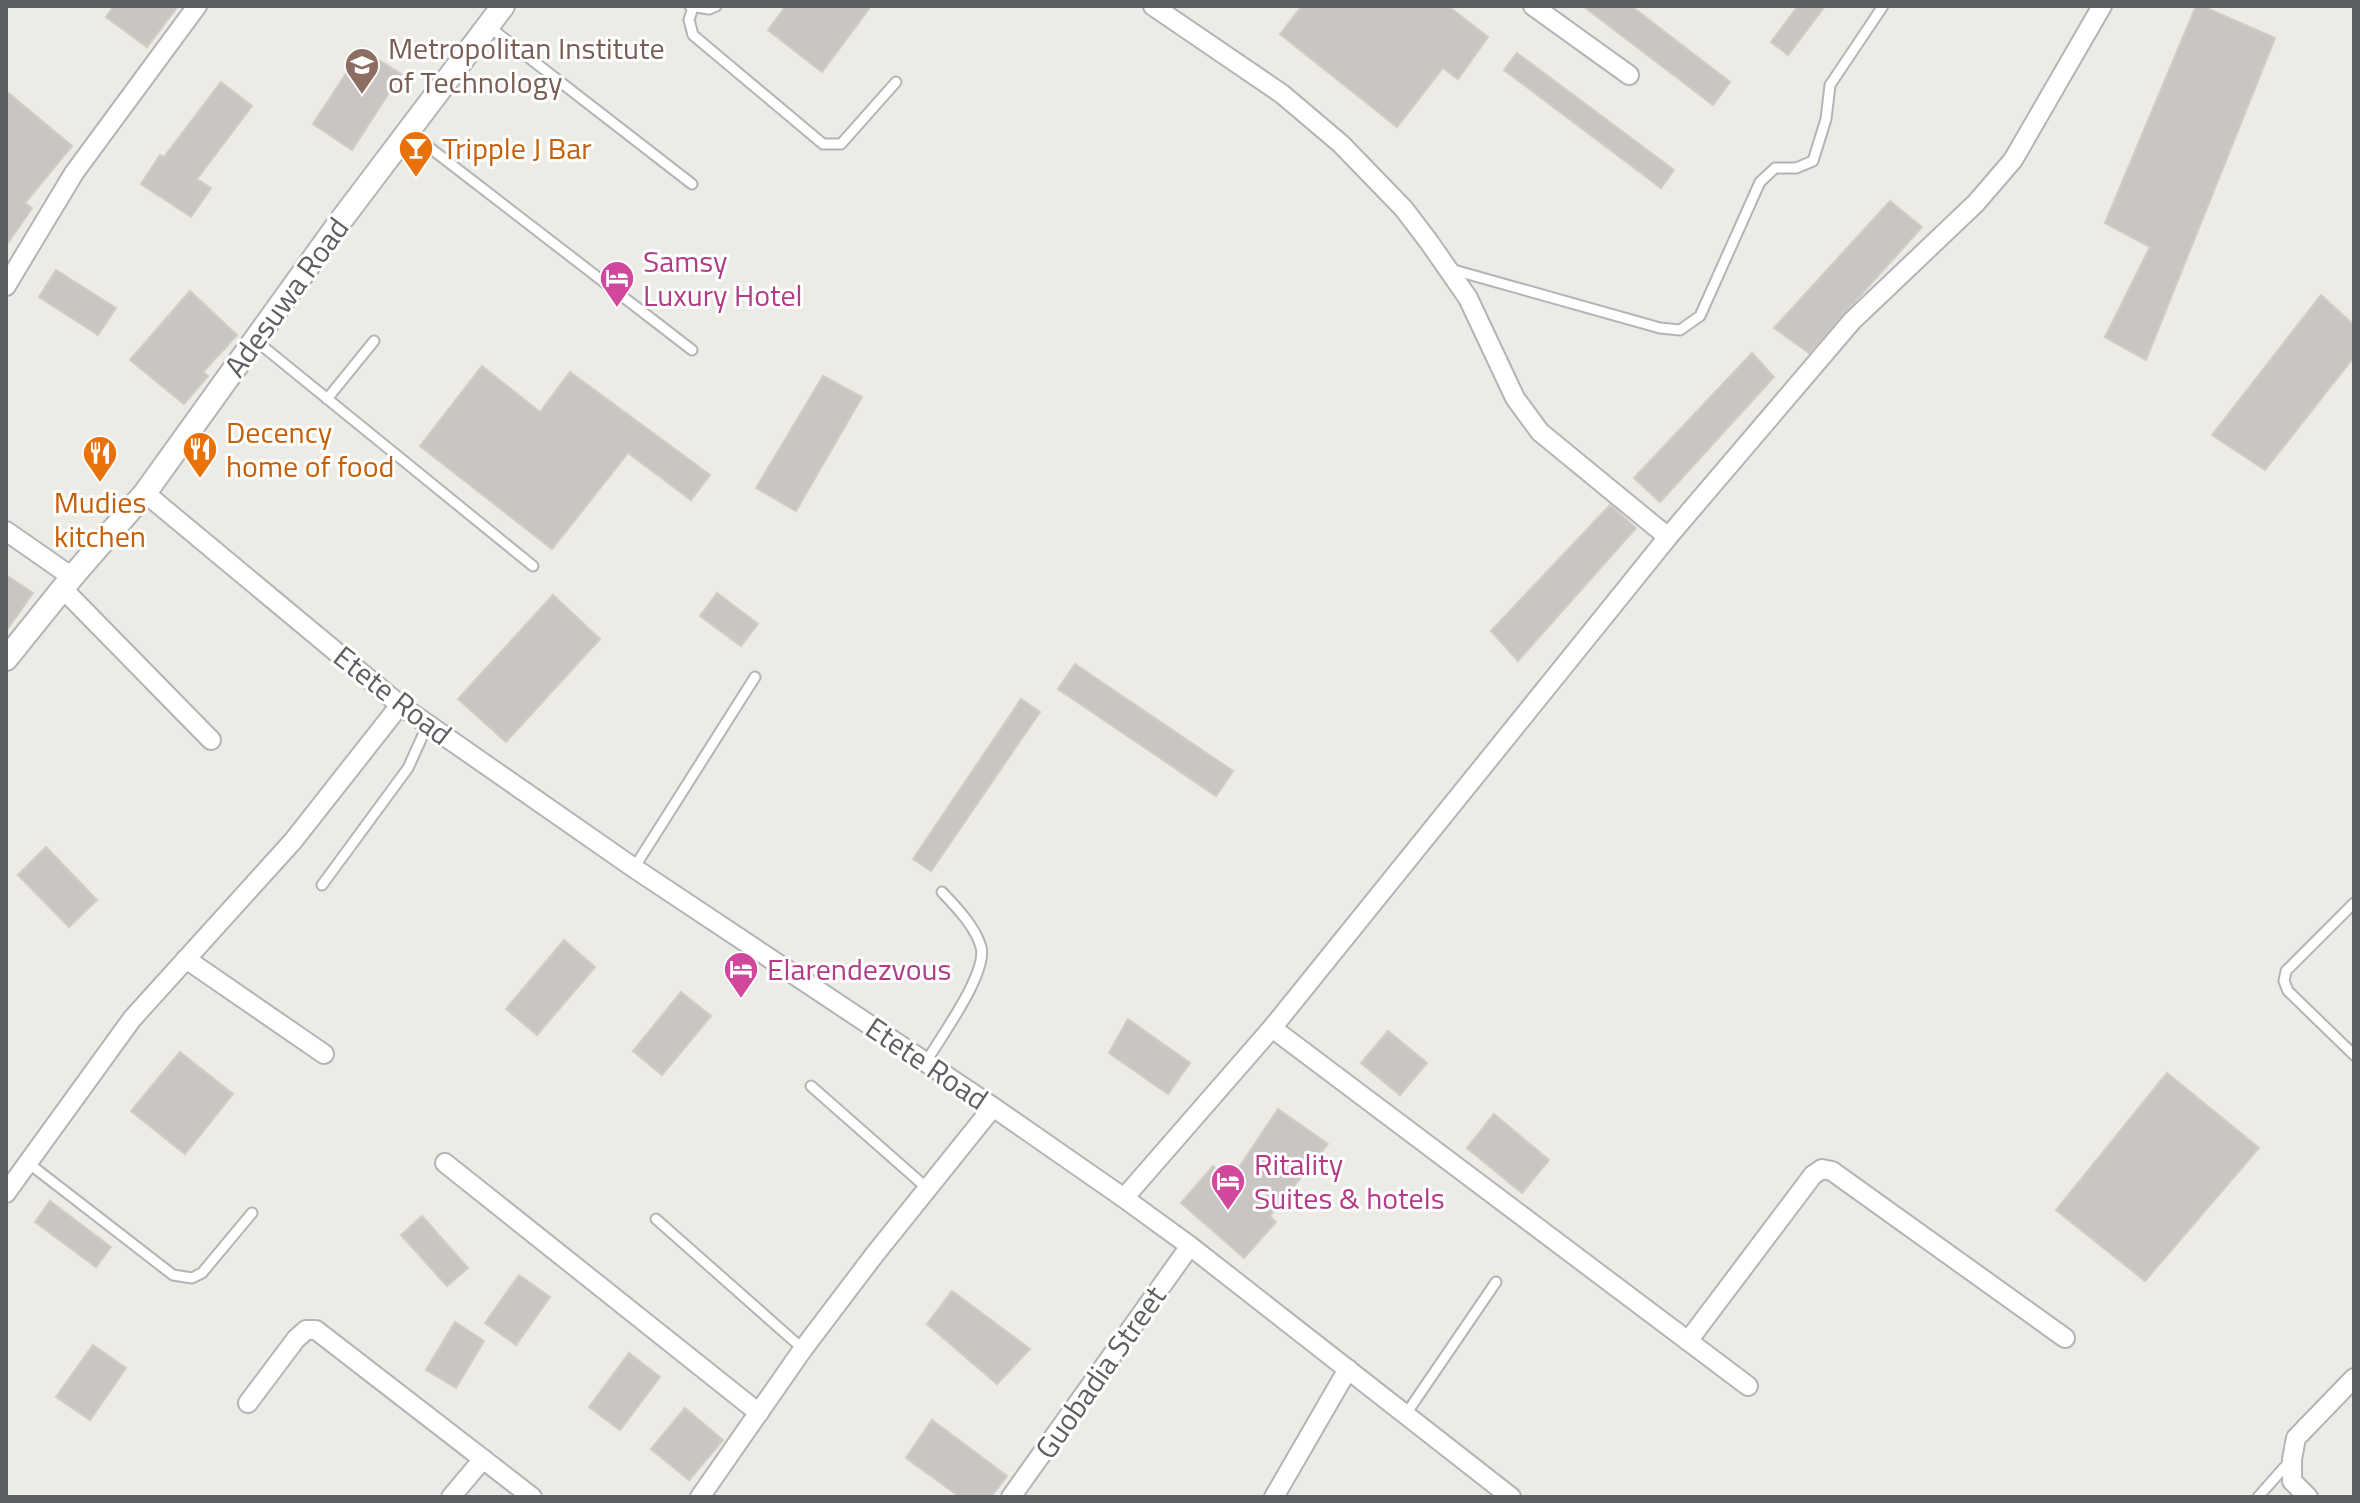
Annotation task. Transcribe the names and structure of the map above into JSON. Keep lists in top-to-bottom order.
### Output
{
  "streets": {
    "street": ["Adesuwa Road", "Etete Road", "Guobadia Street"]
  },
  "crossings": [
    ["Adesuwa Road", "Etete Road"],
    ["Etete Road", "Guobadia Street"]
  ],
  "places": {
    "school or university": ["Metropolitan Institute of Technology"],
    "bar": ["Tripple J Bar"],
    "hotel": ["Samsy Luxury Hotel", "Elarendezvous", "Ritality Suites & hotels"],
    "restaurant": ["Decency home of food", "Mudies kitchen"]
  }
}
